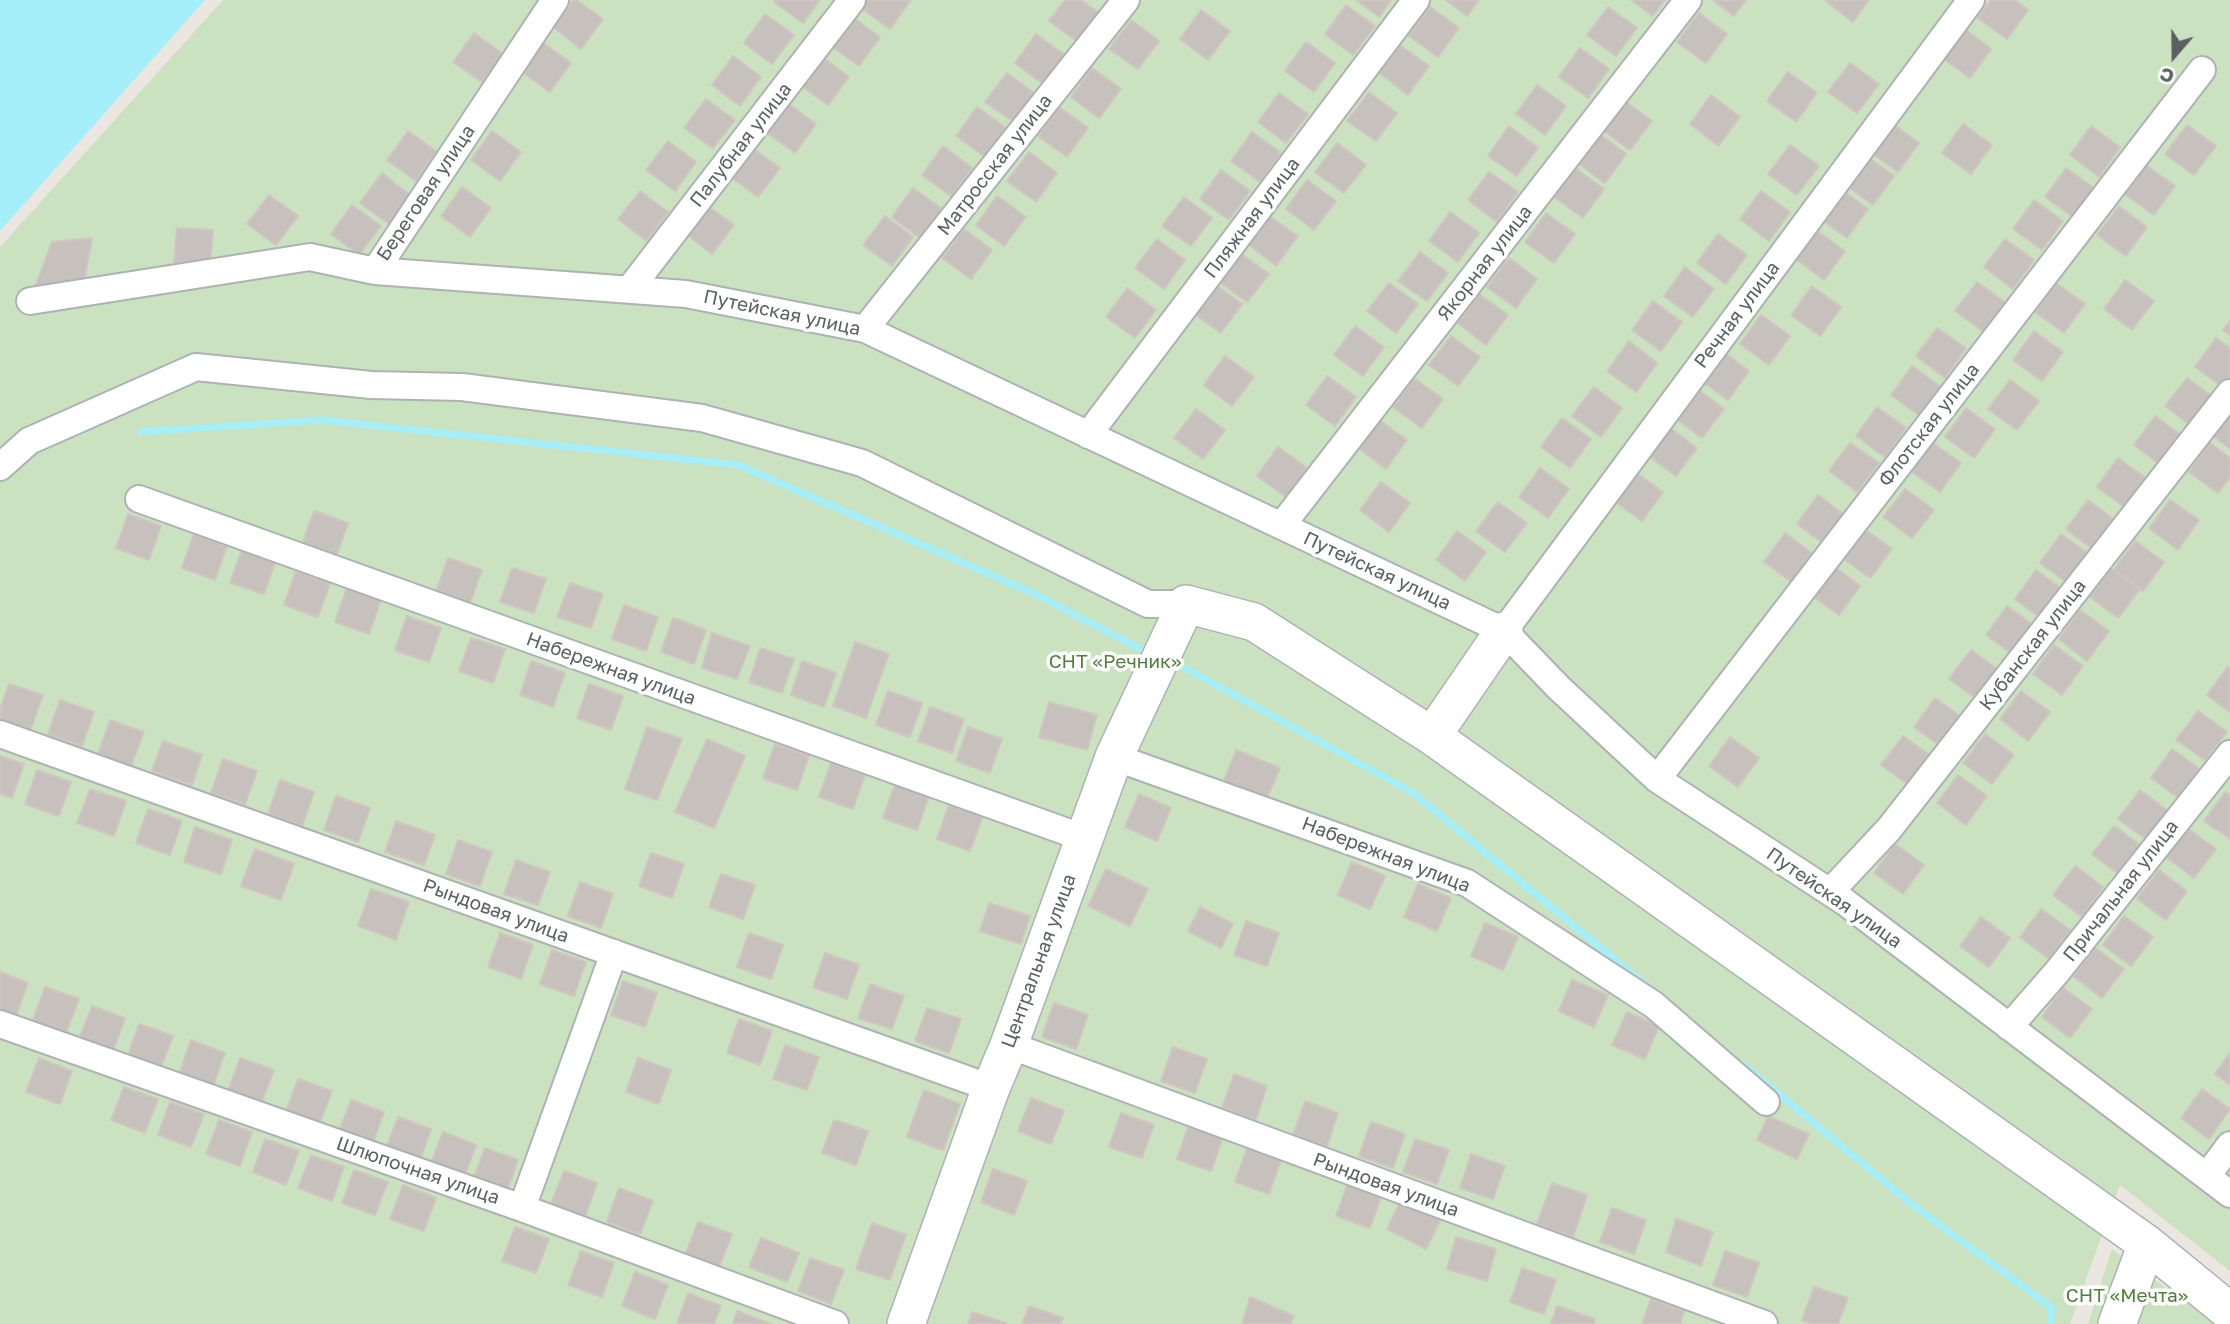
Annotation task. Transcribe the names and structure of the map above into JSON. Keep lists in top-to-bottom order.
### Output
{
  "streets": {
    "street": [
      "Палубная улица",
      "Матросская улица",
      "Береговая улица",
      "Пляжная улица",
      "Якорная улица",
      "Путейская улица",
      "Речная улица",
      "Флотская улица",
      "Кубанская улица",
      "Набережная улица",
      "Причальная улица",
      "Рындовая улица",
      "Центральная улица",
      "Шлюпочная улица"
    ]
  },
  "crossings": [
    ["Палубная улица", "Путейская улица"],
    ["Матросская улица", "Путейская улица"],
    ["Береговая улица", "Путейская улица"],
    ["Пляжная улица", "Путейская улица"],
    ["Якорная улица", "Путейская улица"],
    ["Путейская улица", "Речная улица"],
    ["Путейская улица", "Флотская улица"],
    ["Путейская улица", "Кубанская улица"],
    ["Путейская улица", "Причальная улица"],
    ["Набережная улица", "Центральная улица"],
    ["Рындовая улица", "Центральная улица"]
  ],
  "parks": ["СНТ «Речник»", "СНТ «Мечта»"],
  "north": "bottom"
}
